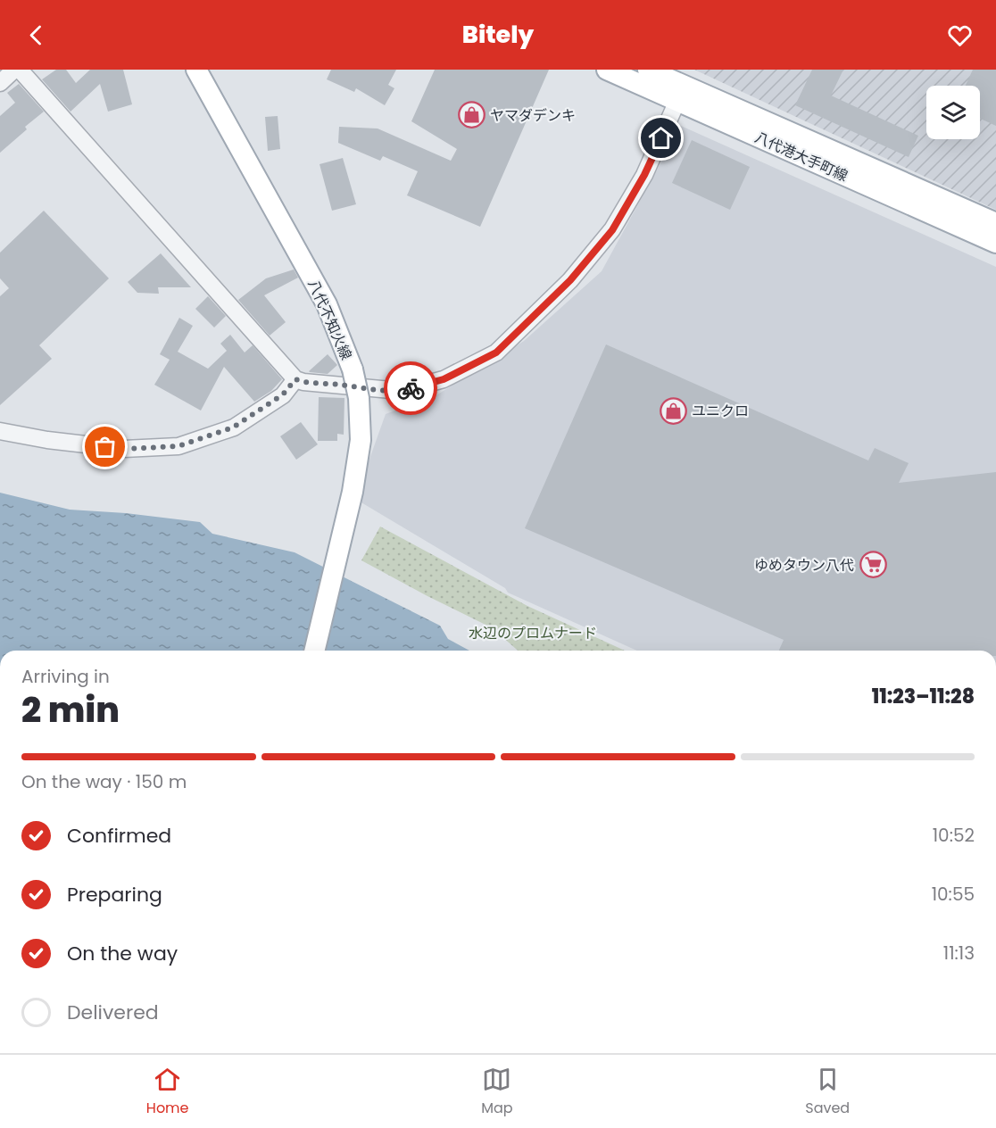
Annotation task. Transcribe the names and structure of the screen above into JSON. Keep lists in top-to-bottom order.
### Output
{
  "streets": {
    "main road": ["八代港大手町線", "八代不知火線"]
  },
  "parks": ["水辺のプロムナード"],
  "places": {
    "shop": ["ヤマダデンキ", "ユニクロ"],
    "supermarket": ["ゆめタウン八代"]
  },
  "page": {
    "header": "Bitely",
    "heading": ["2 min", "Arriving in", "11:23–11:28"],
    "bar": "On the way · 150 m",
    "list": [
      ["Confirmed", "10:52"],
      ["Preparing", "10:55"],
      ["On the way", "11:13"],
      "Delivered"
    ],
    "tabs": ["Home", "Map", "Saved"]
  }
}
